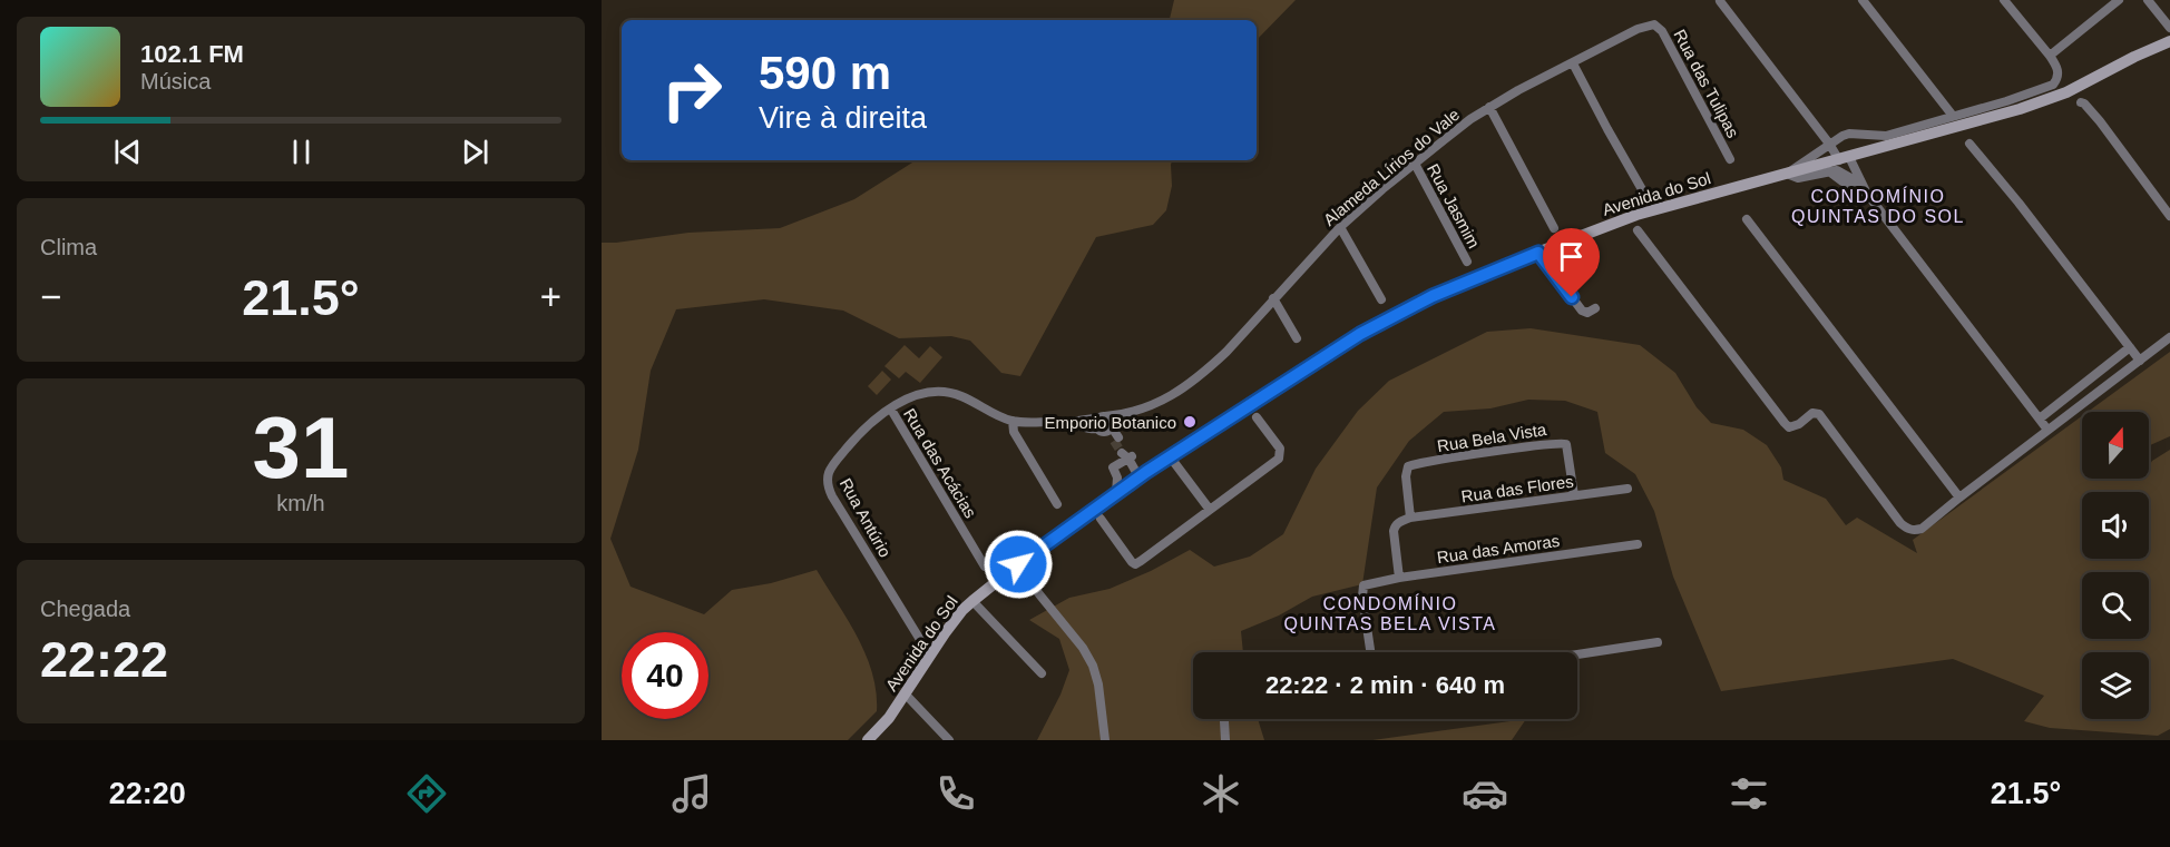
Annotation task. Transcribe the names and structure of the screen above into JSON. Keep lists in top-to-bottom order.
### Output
{
  "streets": {
    "street": [
      "Rua das Tulipas",
      "Alameda Lírios do Vale",
      "Avenida do Sol",
      "Rua Jasmim",
      "Rua Bela Vista",
      "Rua das Acácias",
      "Rua das Flores",
      "Rua Antúrio",
      "Rua das Amoras"
    ]
  },
  "crossings": [
    ["Rua das Tulipas", "Alameda Lírios do Vale"],
    ["Alameda Lírios do Vale", "Rua Jasmim"],
    ["Alameda Lírios do Vale", "Rua Antúrio"],
    ["Rua Bela Vista", "Rua das Flores"],
    ["Rua das Acácias", "Rua Antúrio"]
  ],
  "districts": ["CONDOMÍNIO QUINTAS DO SOL", "CONDOMÍNIO QUINTAS BELA VISTA"],
  "places": ["Emporio Botanico"],
  "north": "top",
  "page": {
    "turn": ["590 m", "Vire à direita"],
    "song": ["102.1 FM", "Música"],
    "tile": [
      "Clima",
      ["31", "km/h"],
      ["Chegada", "22:22"]
    ],
    "heat": ["−", "21.5°", "+"],
    "limit": "40",
    "trip": "22:22 · 2 min · 640 m",
    "tabs": ["22:20", "21.5°"]
  }
}
